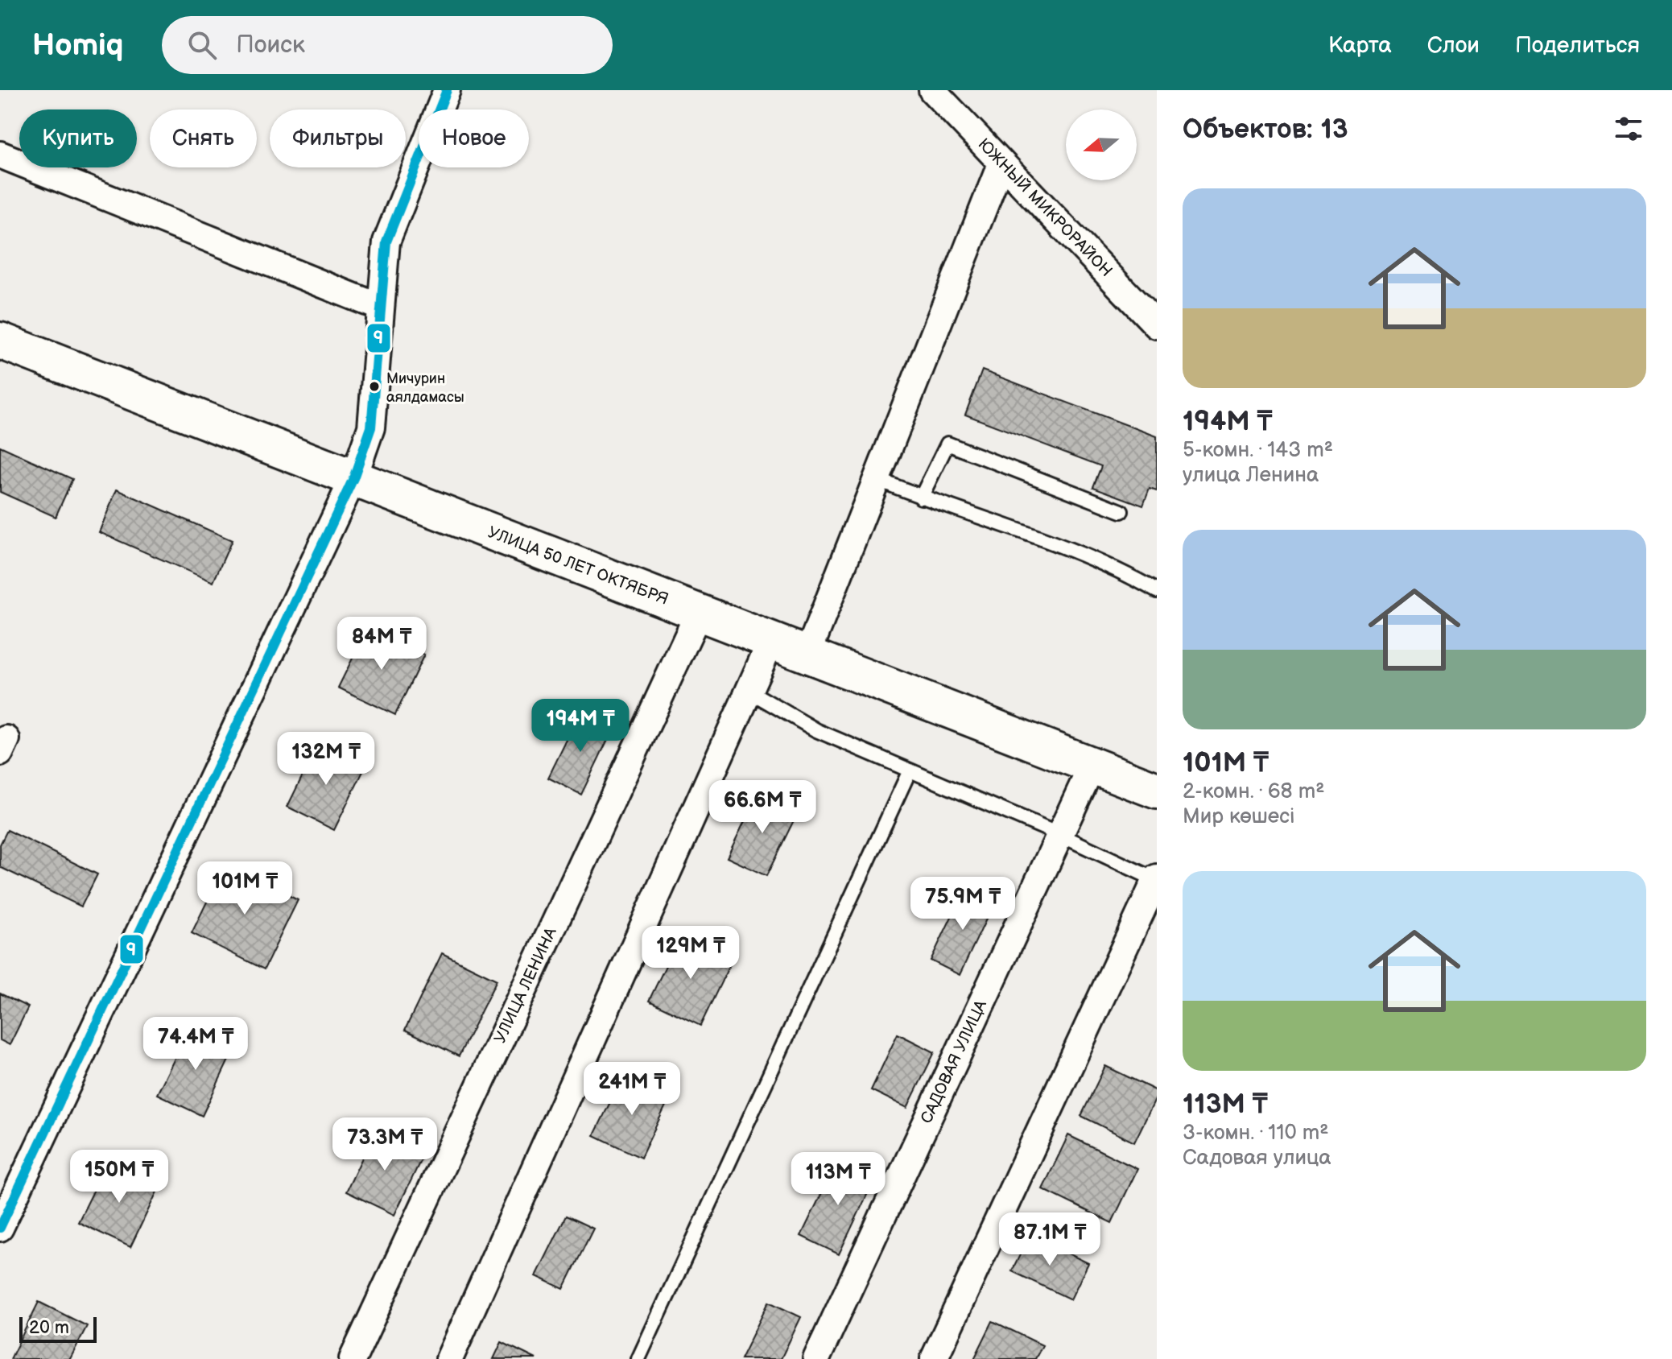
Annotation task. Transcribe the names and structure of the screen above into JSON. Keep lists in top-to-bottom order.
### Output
{
  "streets": {
    "main road": ["УЛИЦА 50 ЛЕТ ОКТЯБРЯ"],
    "street": ["ЮЖНЫЙ МИКРОРАЙОН", "УЛИЦА ЛЕНИНА", "САДОВАЯ УЛИЦА"]
  },
  "crossings": [
    ["УЛИЦА 50 ЛЕТ ОКТЯБРЯ", "УЛИЦА ЛЕНИНА"],
    ["УЛИЦА 50 ЛЕТ ОКТЯБРЯ", "САДОВАЯ УЛИЦА"]
  ],
  "places": ["Мичурин аялдамасы"],
  "lines": ["transit line 9"],
  "scale_bar": "20 m",
  "north": "left",
  "page": {
    "header": "Homiq",
    "search": "Поиск",
    "nav": ["Карта", "Слои", "Поделиться"],
    "heading": "Объектов: 13",
    "chip": [
      "Купить",
      "Снять",
      "Фильтры",
      "Новое"
    ],
    "list": [
      {
        "name": "194M ₸",
        "note": "5-комн. · 143 m² · улица Ленина"
      },
      {
        "name": "101M ₸",
        "note": "2-комн. · 68 m² · Мир көшесі"
      },
      {
        "name": "113M ₸",
        "note": "3-комн. · 110 m² · Садовая улица"
      }
    ],
    "price": [
      "84M ₸",
      "194M ₸",
      "132M ₸",
      "66.6M ₸",
      "101M ₸",
      "75.9M ₸",
      "129M ₸",
      "74.4M ₸",
      "241M ₸",
      "73.3M ₸",
      "150M ₸",
      "113M ₸",
      "87.1M ₸"
    ],
    "scale": "20 m"
  }
}
